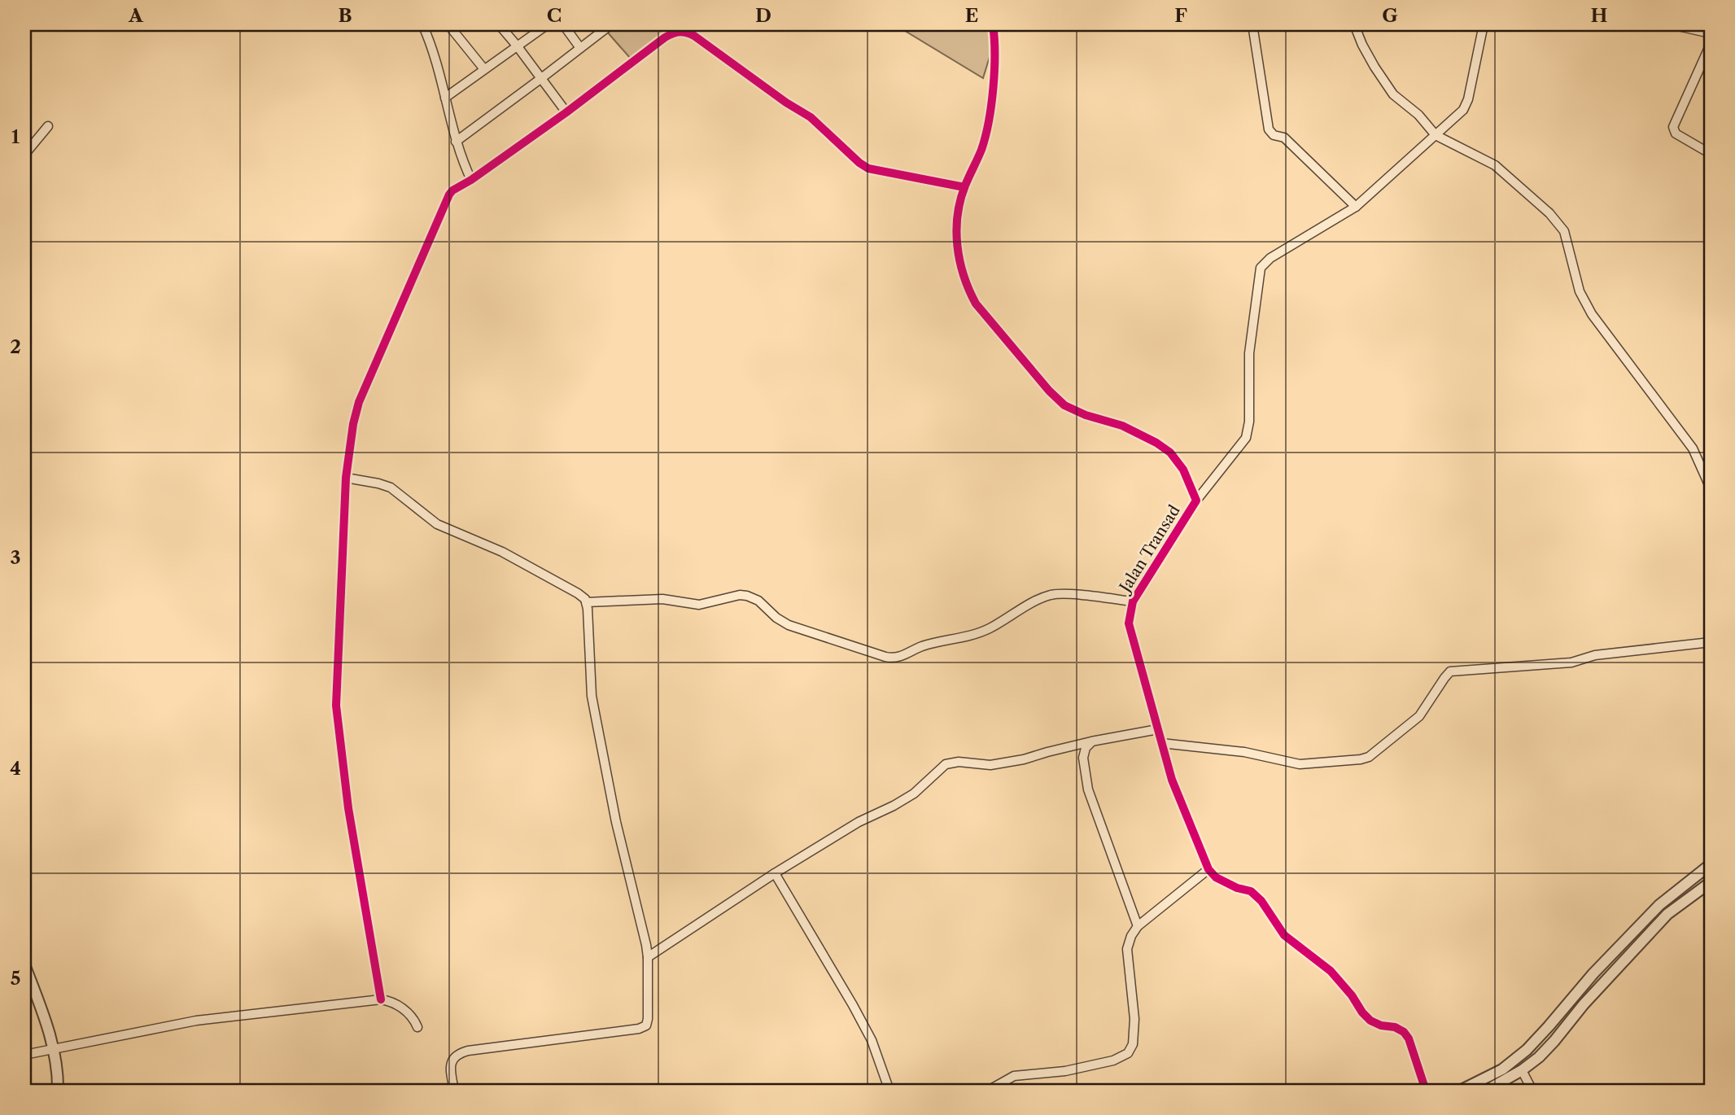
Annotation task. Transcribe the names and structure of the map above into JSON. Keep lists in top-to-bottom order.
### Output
{
  "streets": {
    "street": ["Jalan Transad"]
  },
  "grid": {
    "columns": [
      "A",
      "B",
      "C",
      "D",
      "E",
      "F",
      "G",
      "H"
    ],
    "rows": [
      "1",
      "2",
      "3",
      "4",
      "5"
    ]
  }
}
